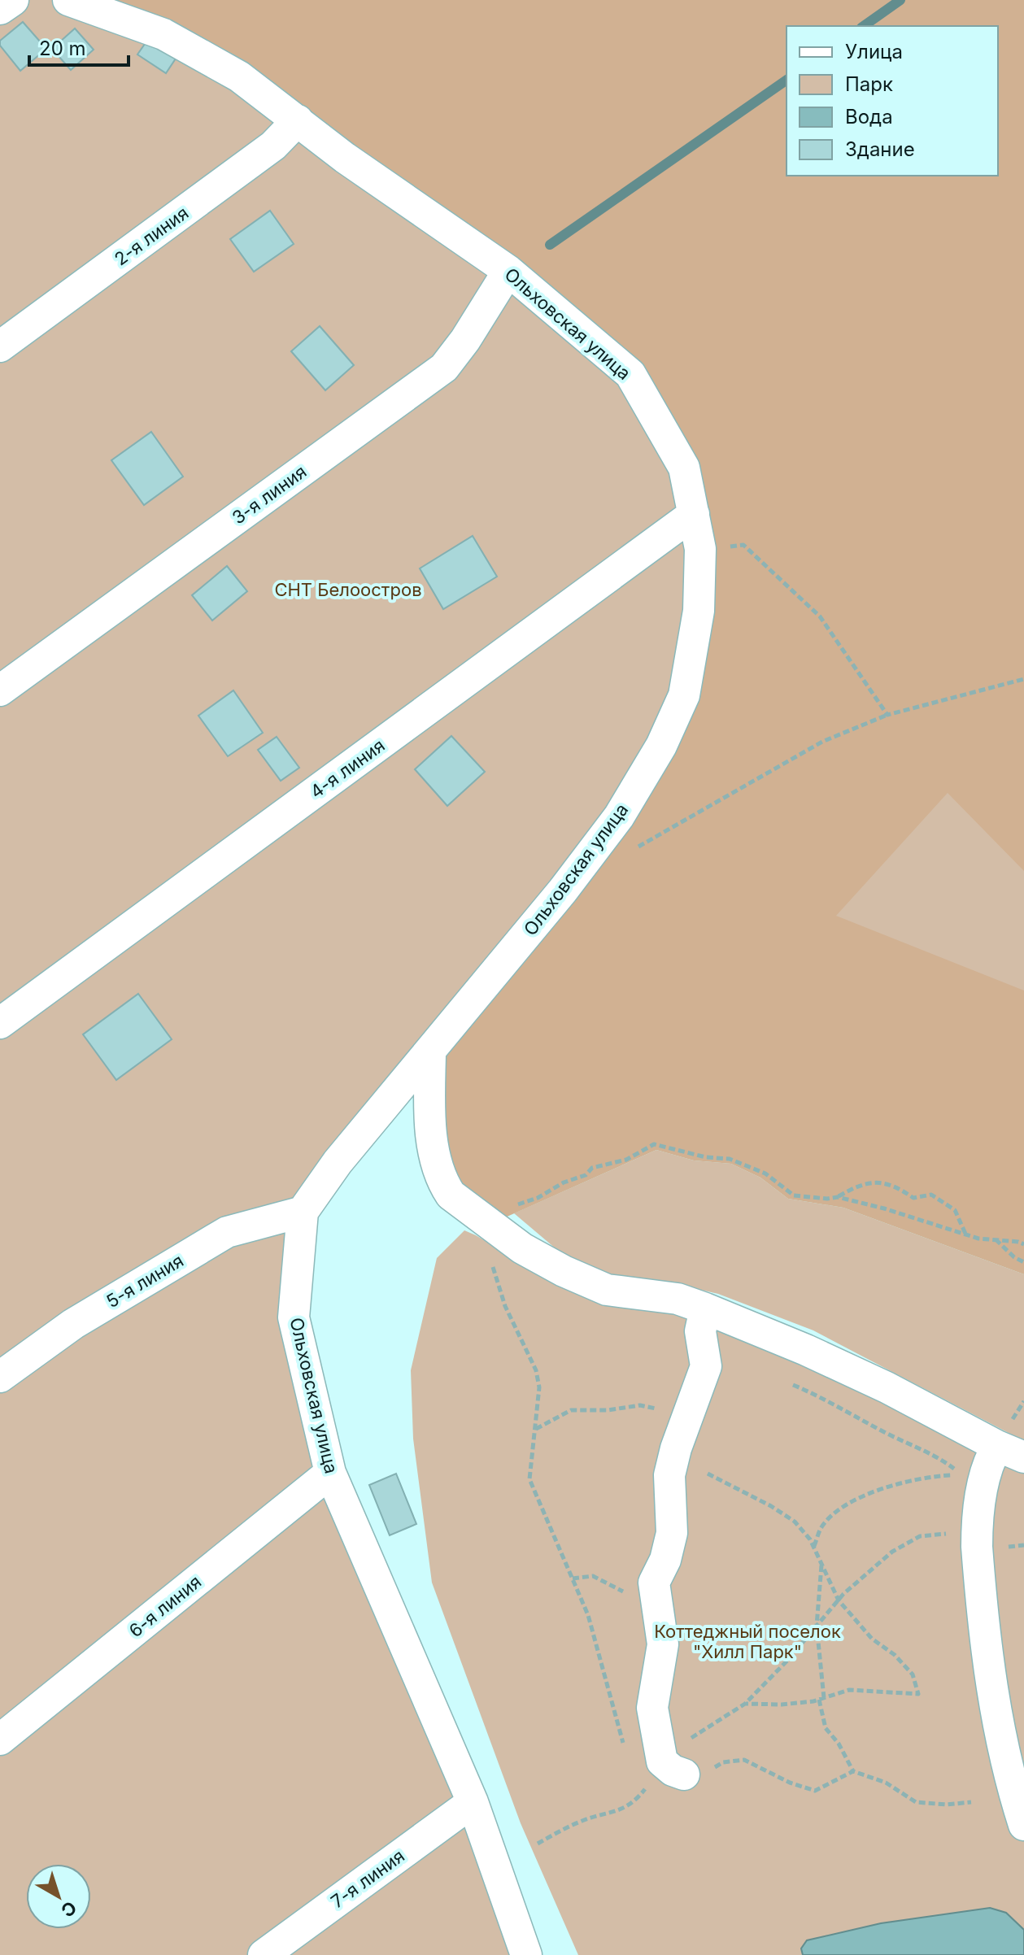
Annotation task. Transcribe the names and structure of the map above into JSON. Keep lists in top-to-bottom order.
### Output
{
  "streets": {
    "street": [
      "2-я линия",
      "Ольховская улица",
      "3-я линия",
      "4-я линия",
      "5-я линия",
      "6-я линия",
      "7-я линия"
    ]
  },
  "crossings": [
    ["2-я линия", "Ольховская улица"],
    ["Ольховская улица", "3-я линия"],
    ["Ольховская улица", "4-я линия"],
    ["Ольховская улица", "5-я линия"],
    ["Ольховская улица", "6-я линия"],
    ["Ольховская улица", "7-я линия"]
  ],
  "parks": ["СНТ Белоостров", "Коттеджный поселок \"Хилл Парк\""],
  "legend": [
    "Улица",
    "Парк",
    "Вода",
    "Здание"
  ],
  "scale_bar": "20 m",
  "north": "bottom right"
}
